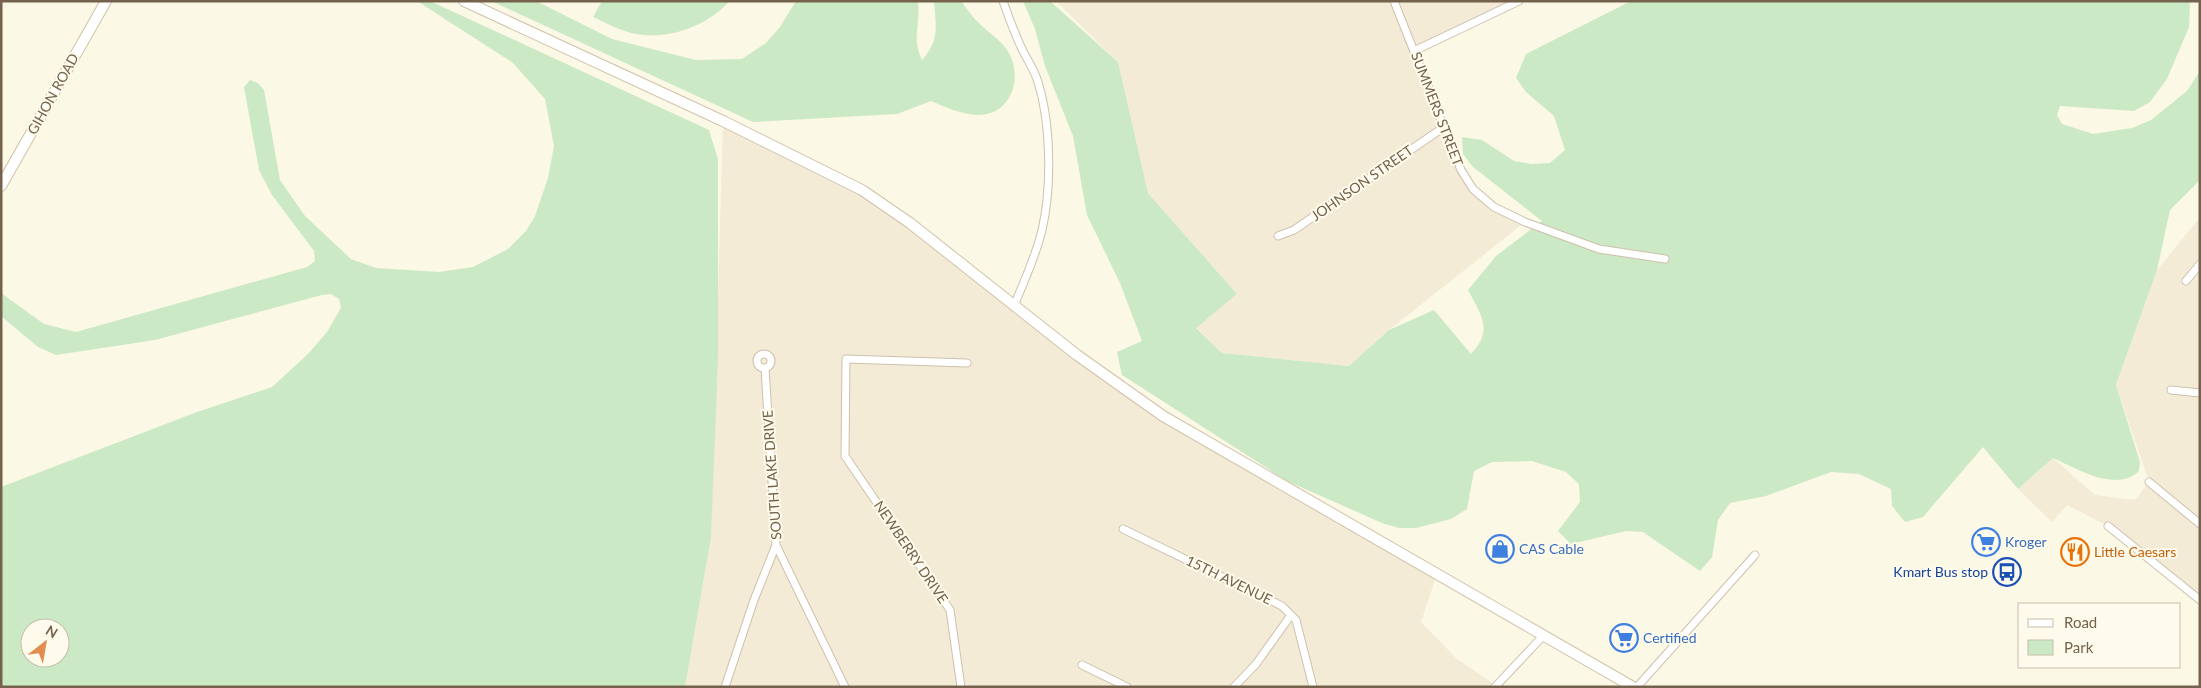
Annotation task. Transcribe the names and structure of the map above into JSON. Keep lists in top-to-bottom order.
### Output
{
  "streets": {
    "main road": ["GIHON ROAD"],
    "street": [
      "SUMMERS STREET",
      "JOHNSON STREET",
      "SOUTH LAKE DRIVE",
      "NEWBERRY DRIVE",
      "15TH AVENUE"
    ]
  },
  "crossings": [
    ["SUMMERS STREET", "JOHNSON STREET"]
  ],
  "places": {
    "supermarket": ["Kroger", "Certified"],
    "shop": ["CAS Cable"],
    "restaurant": ["Little Caesars"],
    "bus stop": ["Kmart Bus stop"]
  },
  "legend": ["Road", "Park"],
  "north": "top right"
}
